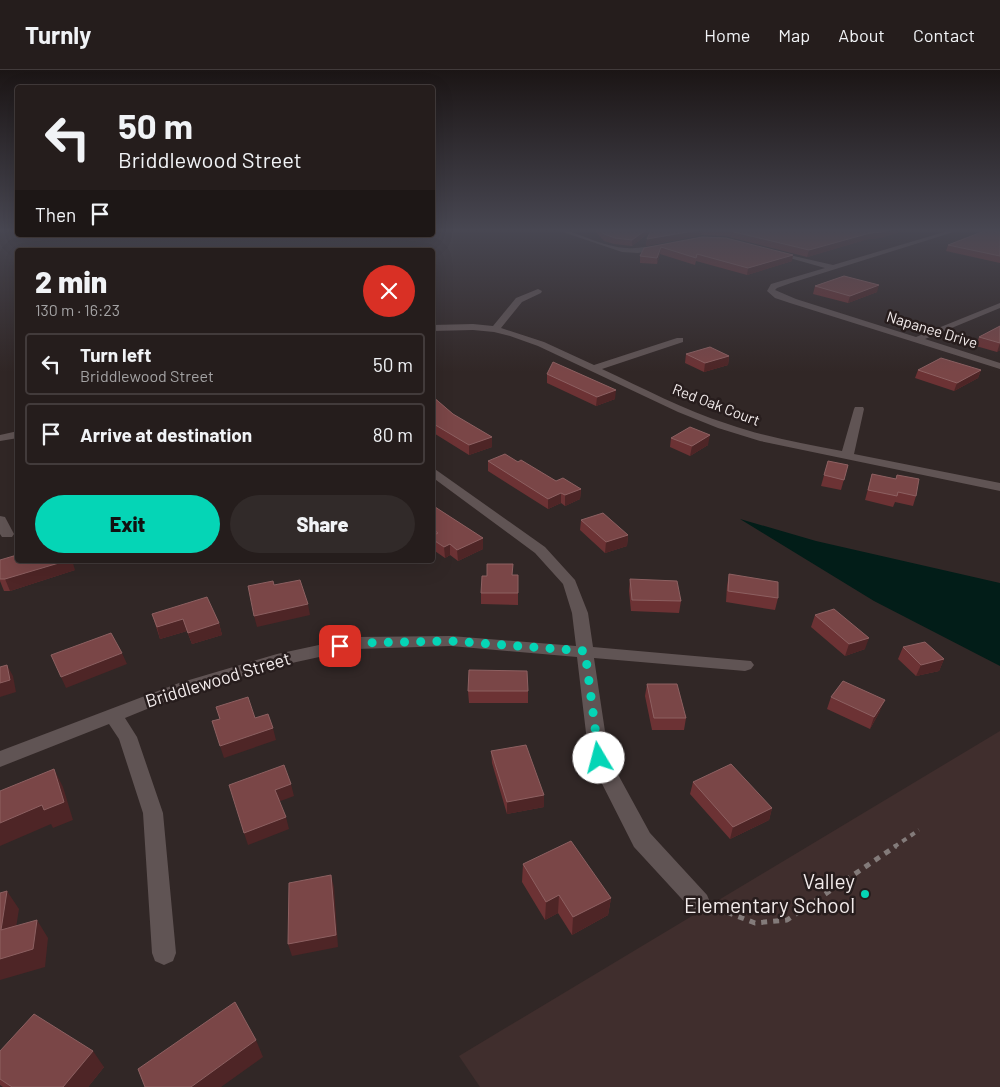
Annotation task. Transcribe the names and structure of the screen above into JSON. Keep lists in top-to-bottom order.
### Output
{
  "streets": {
    "street": ["Napanee Drive", "Red Oak Court", "Briddlewood Street"]
  },
  "places": ["Valley Elementary School"],
  "page": {
    "header": "Turnly",
    "nav": [
      "Home",
      "Map",
      "About",
      "Contact"
    ],
    "turn": ["50 m", "Briddlewood Street"],
    "then": "Then",
    "heading": ["2 min", "130 m · 16:23"],
    "list": [
      {
        "name": "Turn left",
        "note": "Briddlewood Street",
        "value": "50 m"
      },
      {
        "name": "Arrive at destination",
        "value": "80 m"
      }
    ],
    "buttons": ["Exit", "Share"]
  }
}
